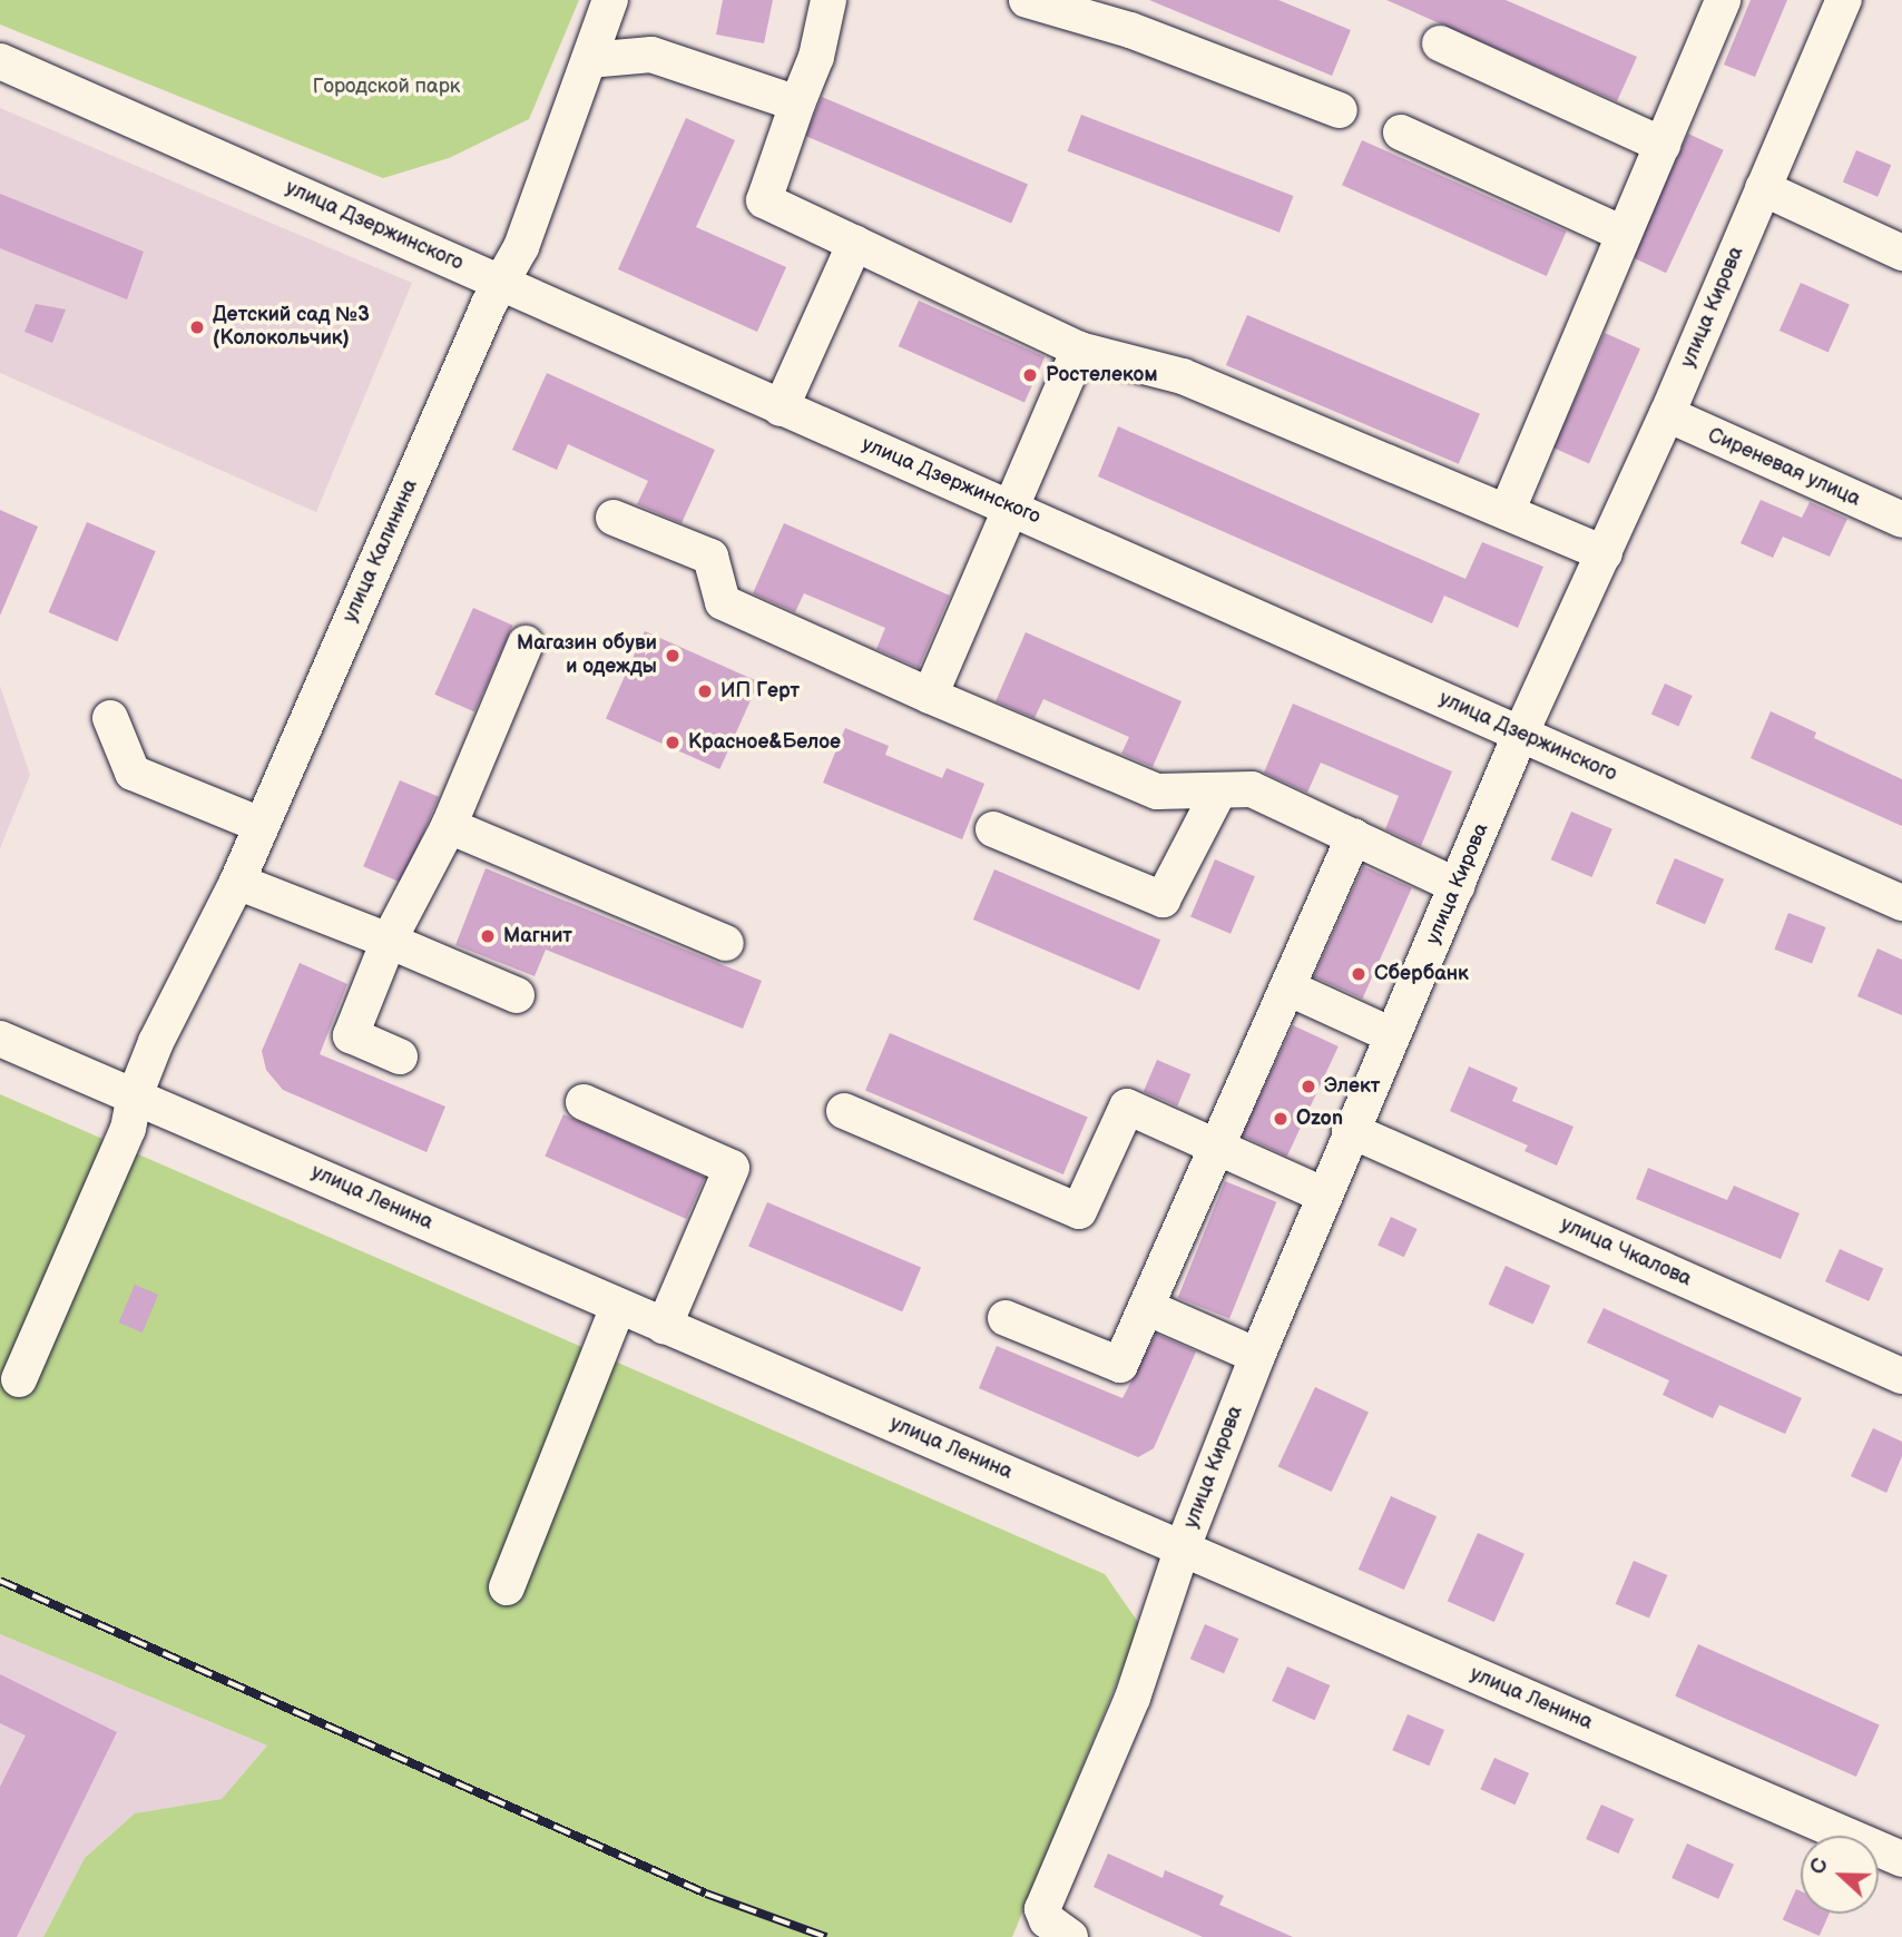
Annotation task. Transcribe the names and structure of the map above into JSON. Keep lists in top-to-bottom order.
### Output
{
  "streets": {
    "street": [
      "улица Дзержинского",
      "улица Кирова",
      "Сиреневая улица",
      "улица Калинина",
      "улица Ленина",
      "улица Чкалова"
    ]
  },
  "crossings": [
    ["улица Дзержинского", "улица Кирова"],
    ["улица Дзержинского", "улица Калинина"],
    ["улица Кирова", "Сиреневая улица"],
    ["улица Кирова", "улица Ленина"],
    ["улица Кирова", "улица Чкалова"],
    ["улица Калинина", "улица Ленина"]
  ],
  "parks": ["Городской парк"],
  "places": [
    "Детский сад №3 (Колокольчик)",
    "Ростелеком",
    "Магазин обуви и одежды",
    "ИП Герт",
    "Красное&Белое",
    "Магнит",
    "Сбербанк",
    "Элект",
    "Ozon"
  ],
  "north": "left"
}
